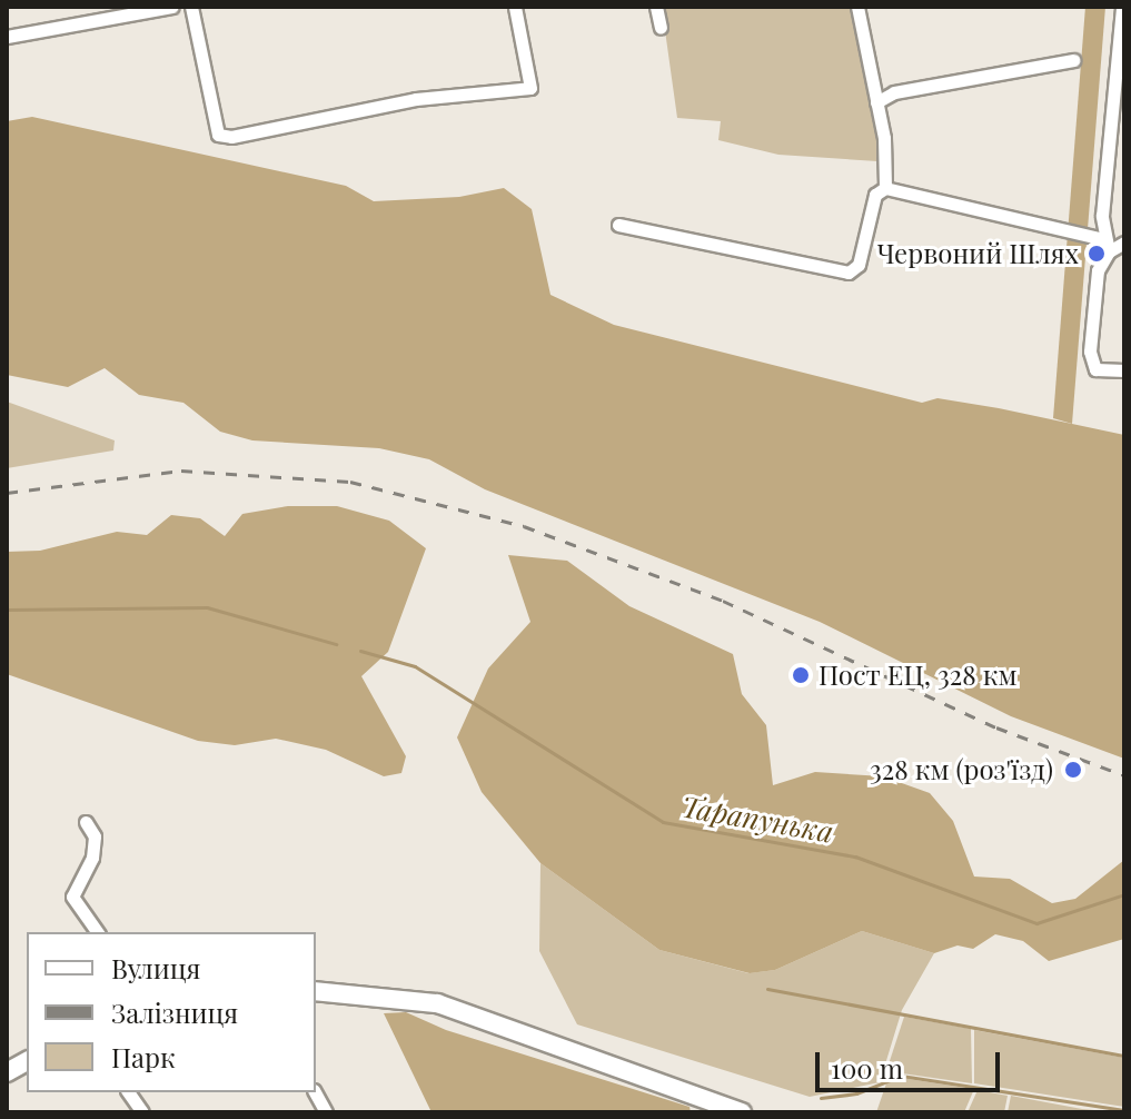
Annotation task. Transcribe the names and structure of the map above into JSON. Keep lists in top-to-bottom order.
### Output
{
  "water": ["Тарапунька"],
  "places": ["Червоний Шлях", "Пост ЕЦ, 328 км", "328 км (роз'їзд)"],
  "legend": ["Вулиця", "Залізниця", "Парк"],
  "scale_bar": "100 m"
}
